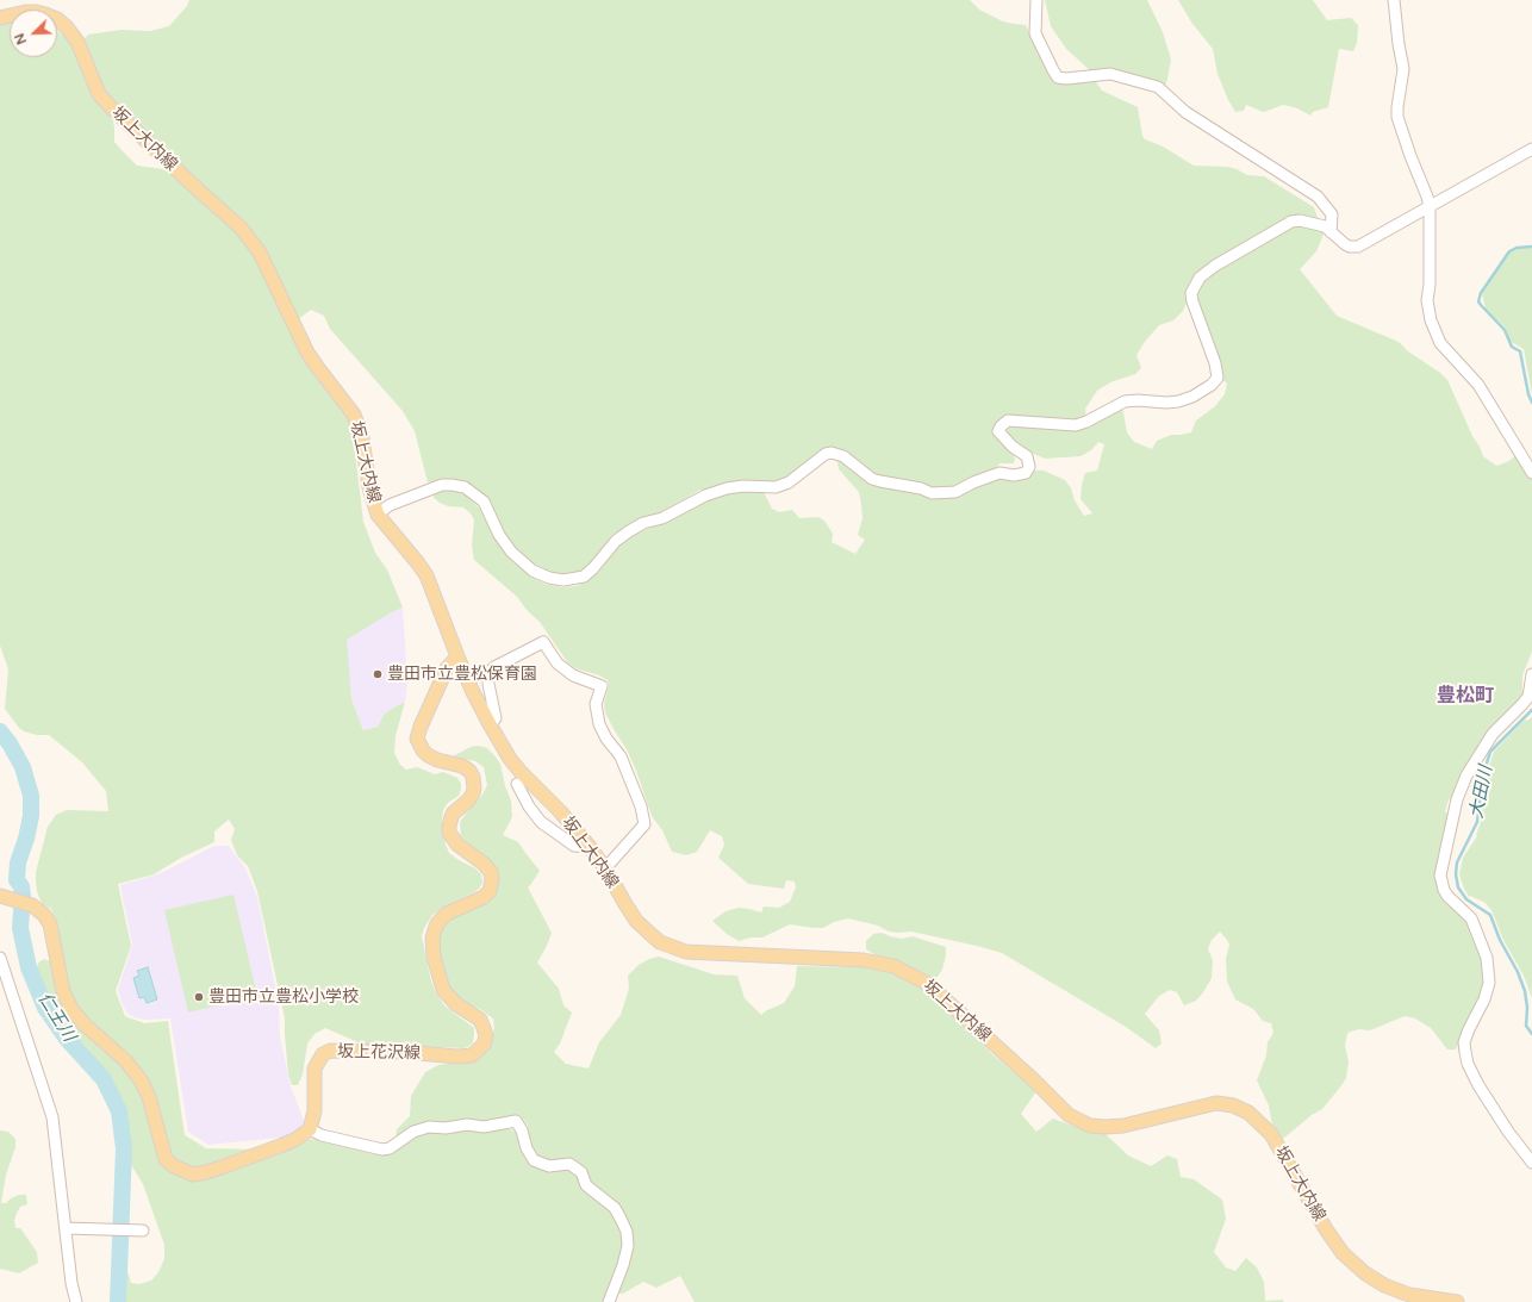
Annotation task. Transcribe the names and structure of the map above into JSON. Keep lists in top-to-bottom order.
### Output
{
  "streets": {
    "main road": ["坂上大内線", "坂上花沢線"]
  },
  "crossings": [
    ["坂上大内線", "坂上花沢線"]
  ],
  "districts": ["豊松町"],
  "water": ["大田川", "仁王川"],
  "places": ["豊田市立豊松保育園", "豊田市立豊松小学校"],
  "north": "bottom left"
}
